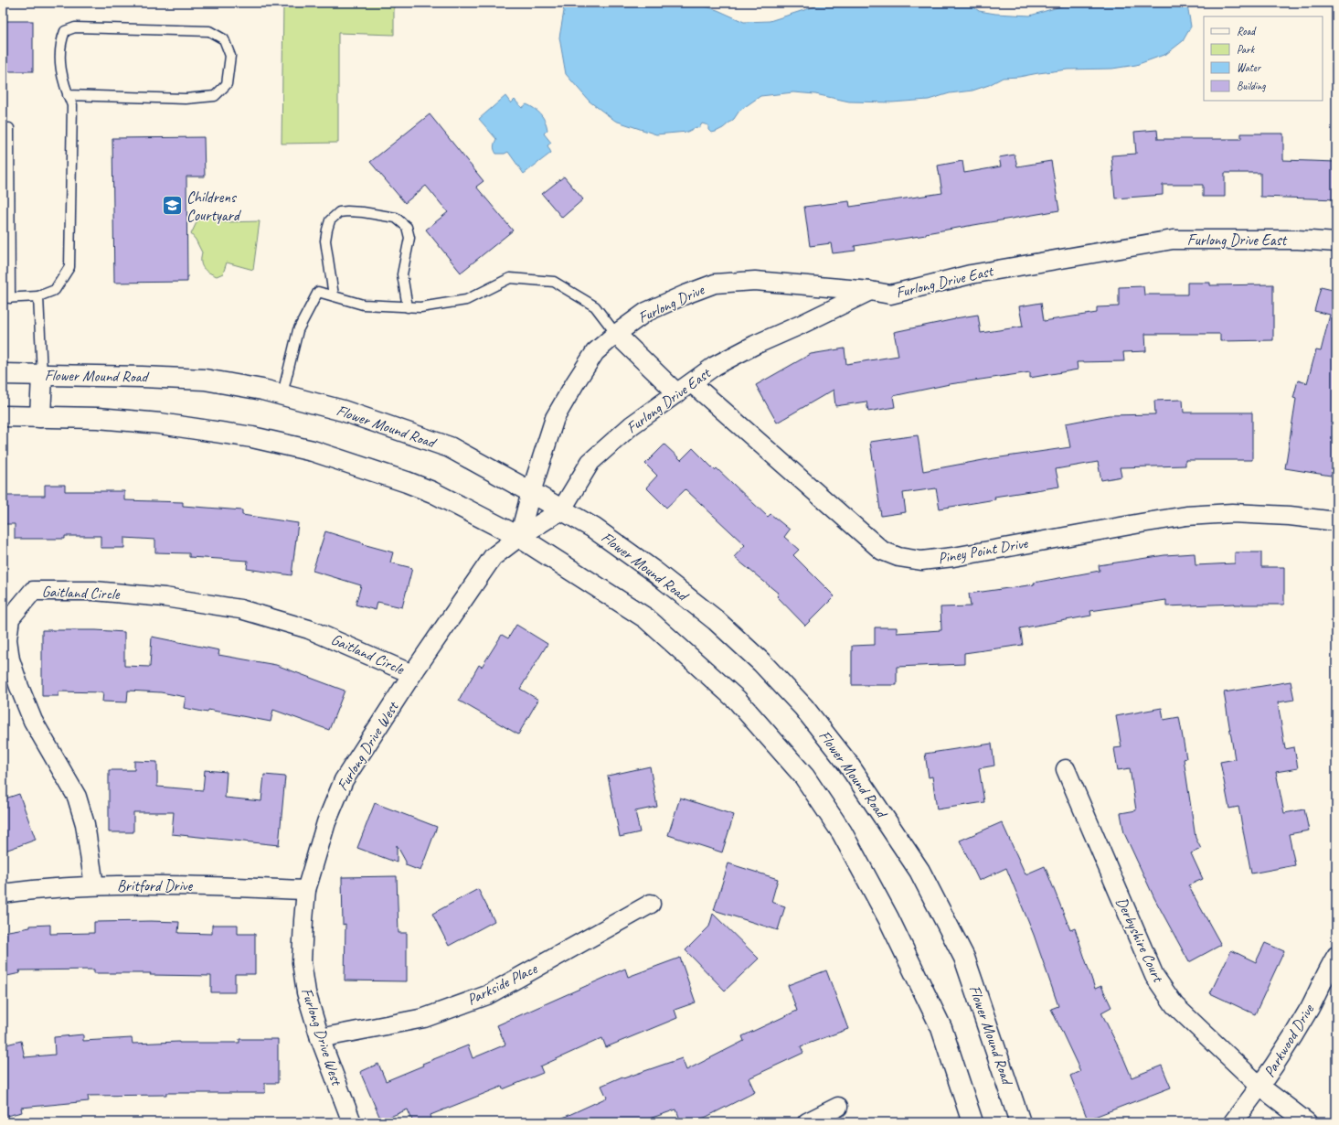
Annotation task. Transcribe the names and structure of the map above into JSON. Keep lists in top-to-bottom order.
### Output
{
  "streets": {
    "main road": ["Flower Mound Road"],
    "street": [
      "Furlong Drive East",
      "Furlong Drive",
      "Piney Point Drive",
      "Gaitland Circle",
      "Furlong Drive West",
      "Britford Drive",
      "Derbyshire Court",
      "Parkside Place",
      "Parkwood Drive"
    ]
  },
  "crossings": [
    ["Furlong Drive East", "Furlong Drive"],
    ["Furlong Drive East", "Flower Mound Road"],
    ["Furlong Drive East", "Piney Point Drive"],
    ["Furlong Drive East", "Furlong Drive West"],
    ["Furlong Drive", "Flower Mound Road"],
    ["Furlong Drive", "Piney Point Drive"],
    ["Furlong Drive", "Furlong Drive West"],
    ["Flower Mound Road", "Furlong Drive West"],
    ["Gaitland Circle", "Furlong Drive West"],
    ["Gaitland Circle", "Britford Drive"],
    ["Furlong Drive West", "Britford Drive"],
    ["Furlong Drive West", "Parkside Place"],
    ["Derbyshire Court", "Parkwood Drive"]
  ],
  "places": {
    "school or university": ["Childrens Courtyard"]
  },
  "legend": [
    "Road",
    "Park",
    "Water",
    "Building"
  ]
}
